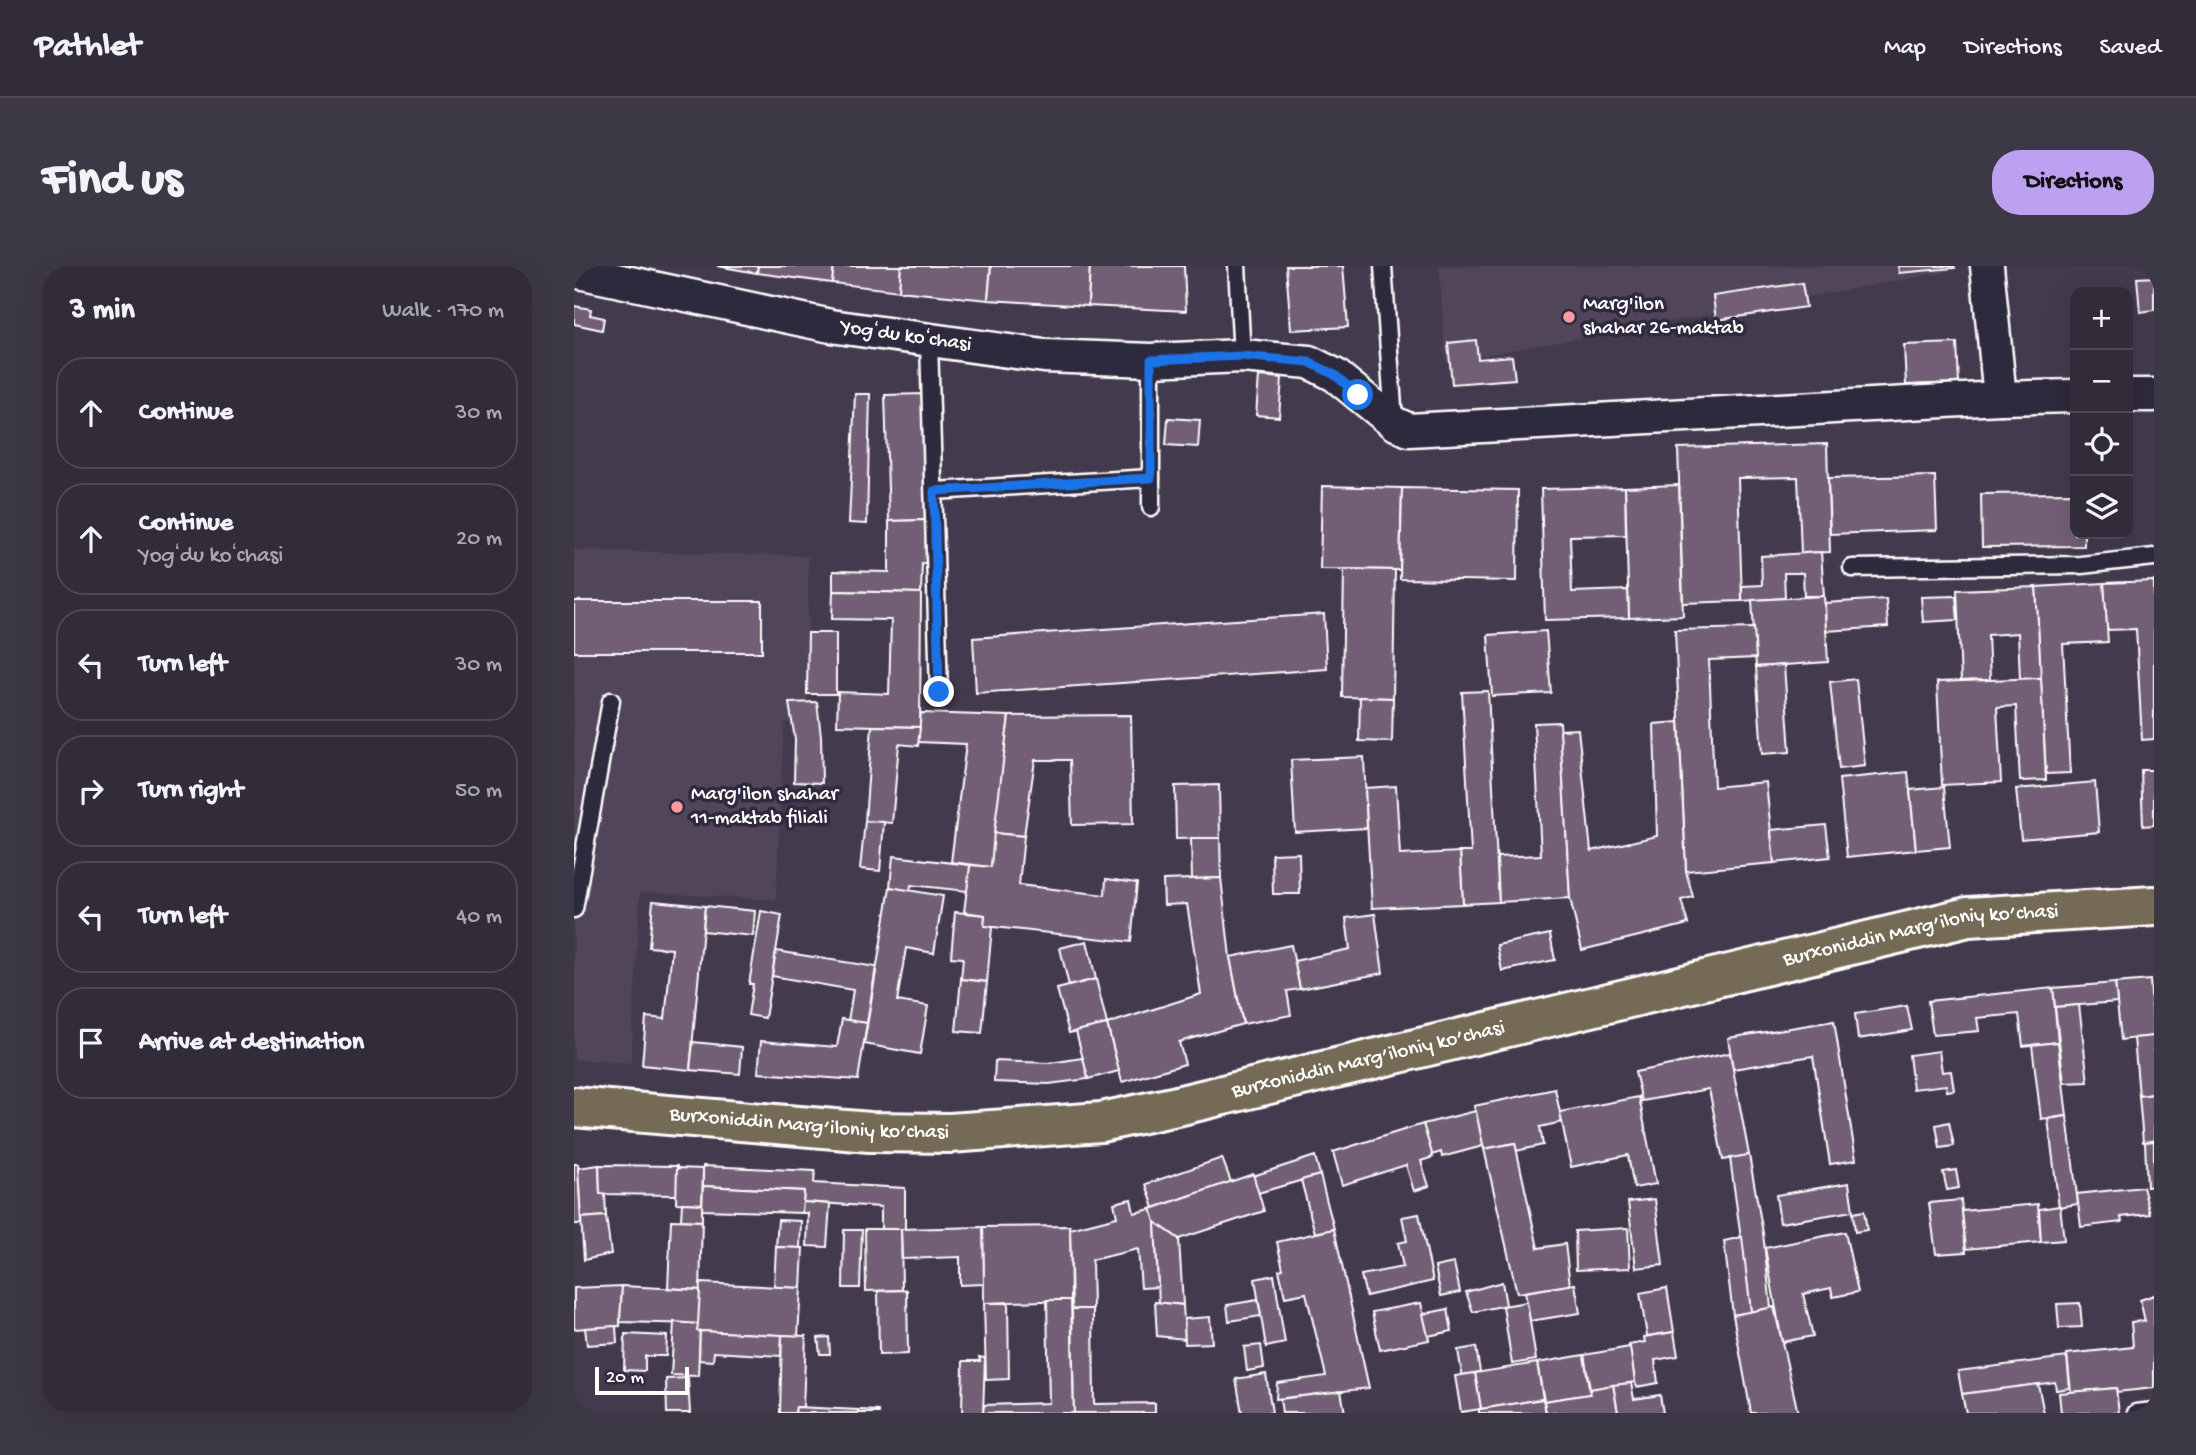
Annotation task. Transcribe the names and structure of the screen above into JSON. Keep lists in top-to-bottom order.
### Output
{
  "streets": {
    "main road": ["Burxoniddin Marg’iloniy ko’chasi"],
    "street": ["Yogʻdu koʻchasi"]
  },
  "places": ["Marg'ilon shahar 26-maktab", "Marg'ilon shahar 11-maktab filiali"],
  "scale_bar": "20 m",
  "page": {
    "header": "Pathlet",
    "nav": ["Map", "Directions", "Saved"],
    "buttons": "Directions",
    "title": "Find us",
    "heading": ["3 min", "Walk · 170 m"],
    "map_buttons": ["+", "−"],
    "list": [
      ["Continue", "30 m"],
      ["Continue", "Yogʻdu koʻchasi", "20 m"],
      ["Turn left", "30 m"],
      ["Turn right", "50 m"],
      ["Turn left", "40 m"],
      "Arrive at destination"
    ],
    "scale": "20 m"
  }
}
